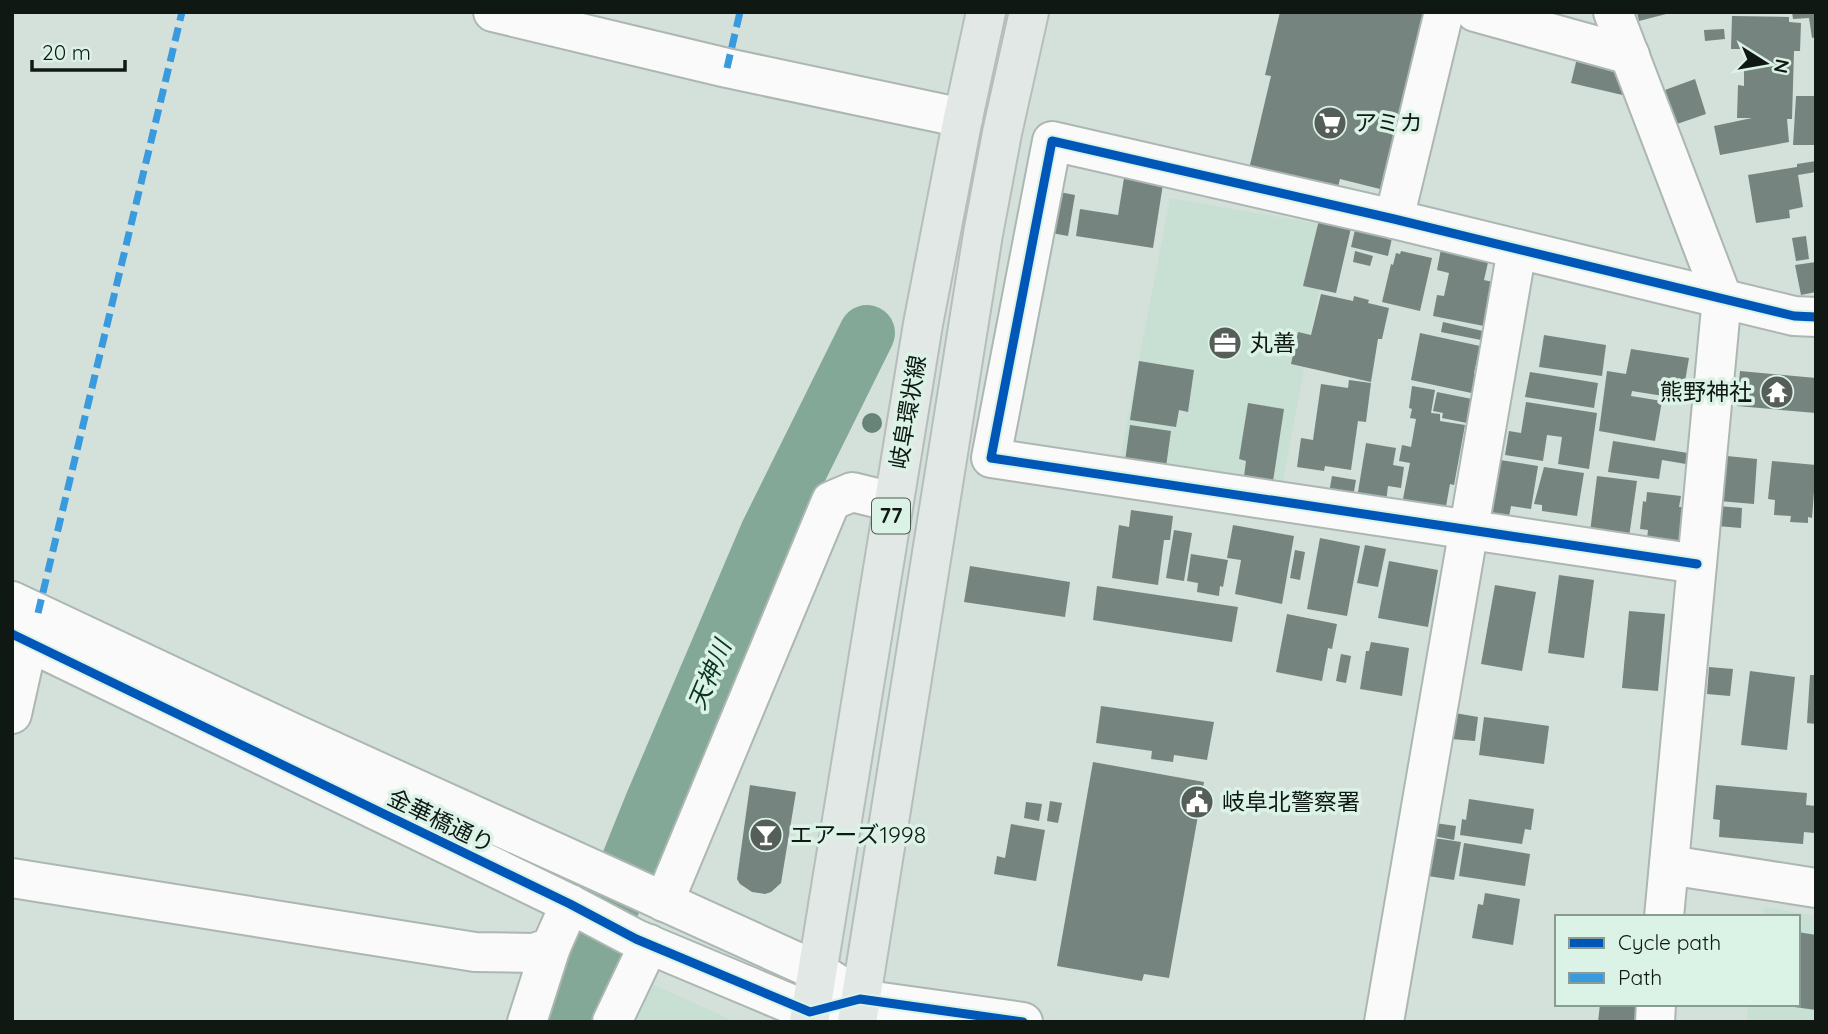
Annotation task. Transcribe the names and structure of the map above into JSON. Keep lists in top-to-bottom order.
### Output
{
  "streets": {
    "main road": ["岐阜環状線", "77"],
    "street": ["金華橋通り"]
  },
  "crossings": [
    ["岐阜環状線", "金華橋通り"]
  ],
  "water": ["天神川"],
  "places": {
    "supermarket": ["アミカ"],
    "office": ["丸善"],
    "temple": ["熊野神社"],
    "public building": ["岐阜北警察署"],
    "bar": ["エアーズ1998"]
  },
  "legend": ["Cycle path", "Path"],
  "scale_bar": "20 m",
  "north": "right"
}
